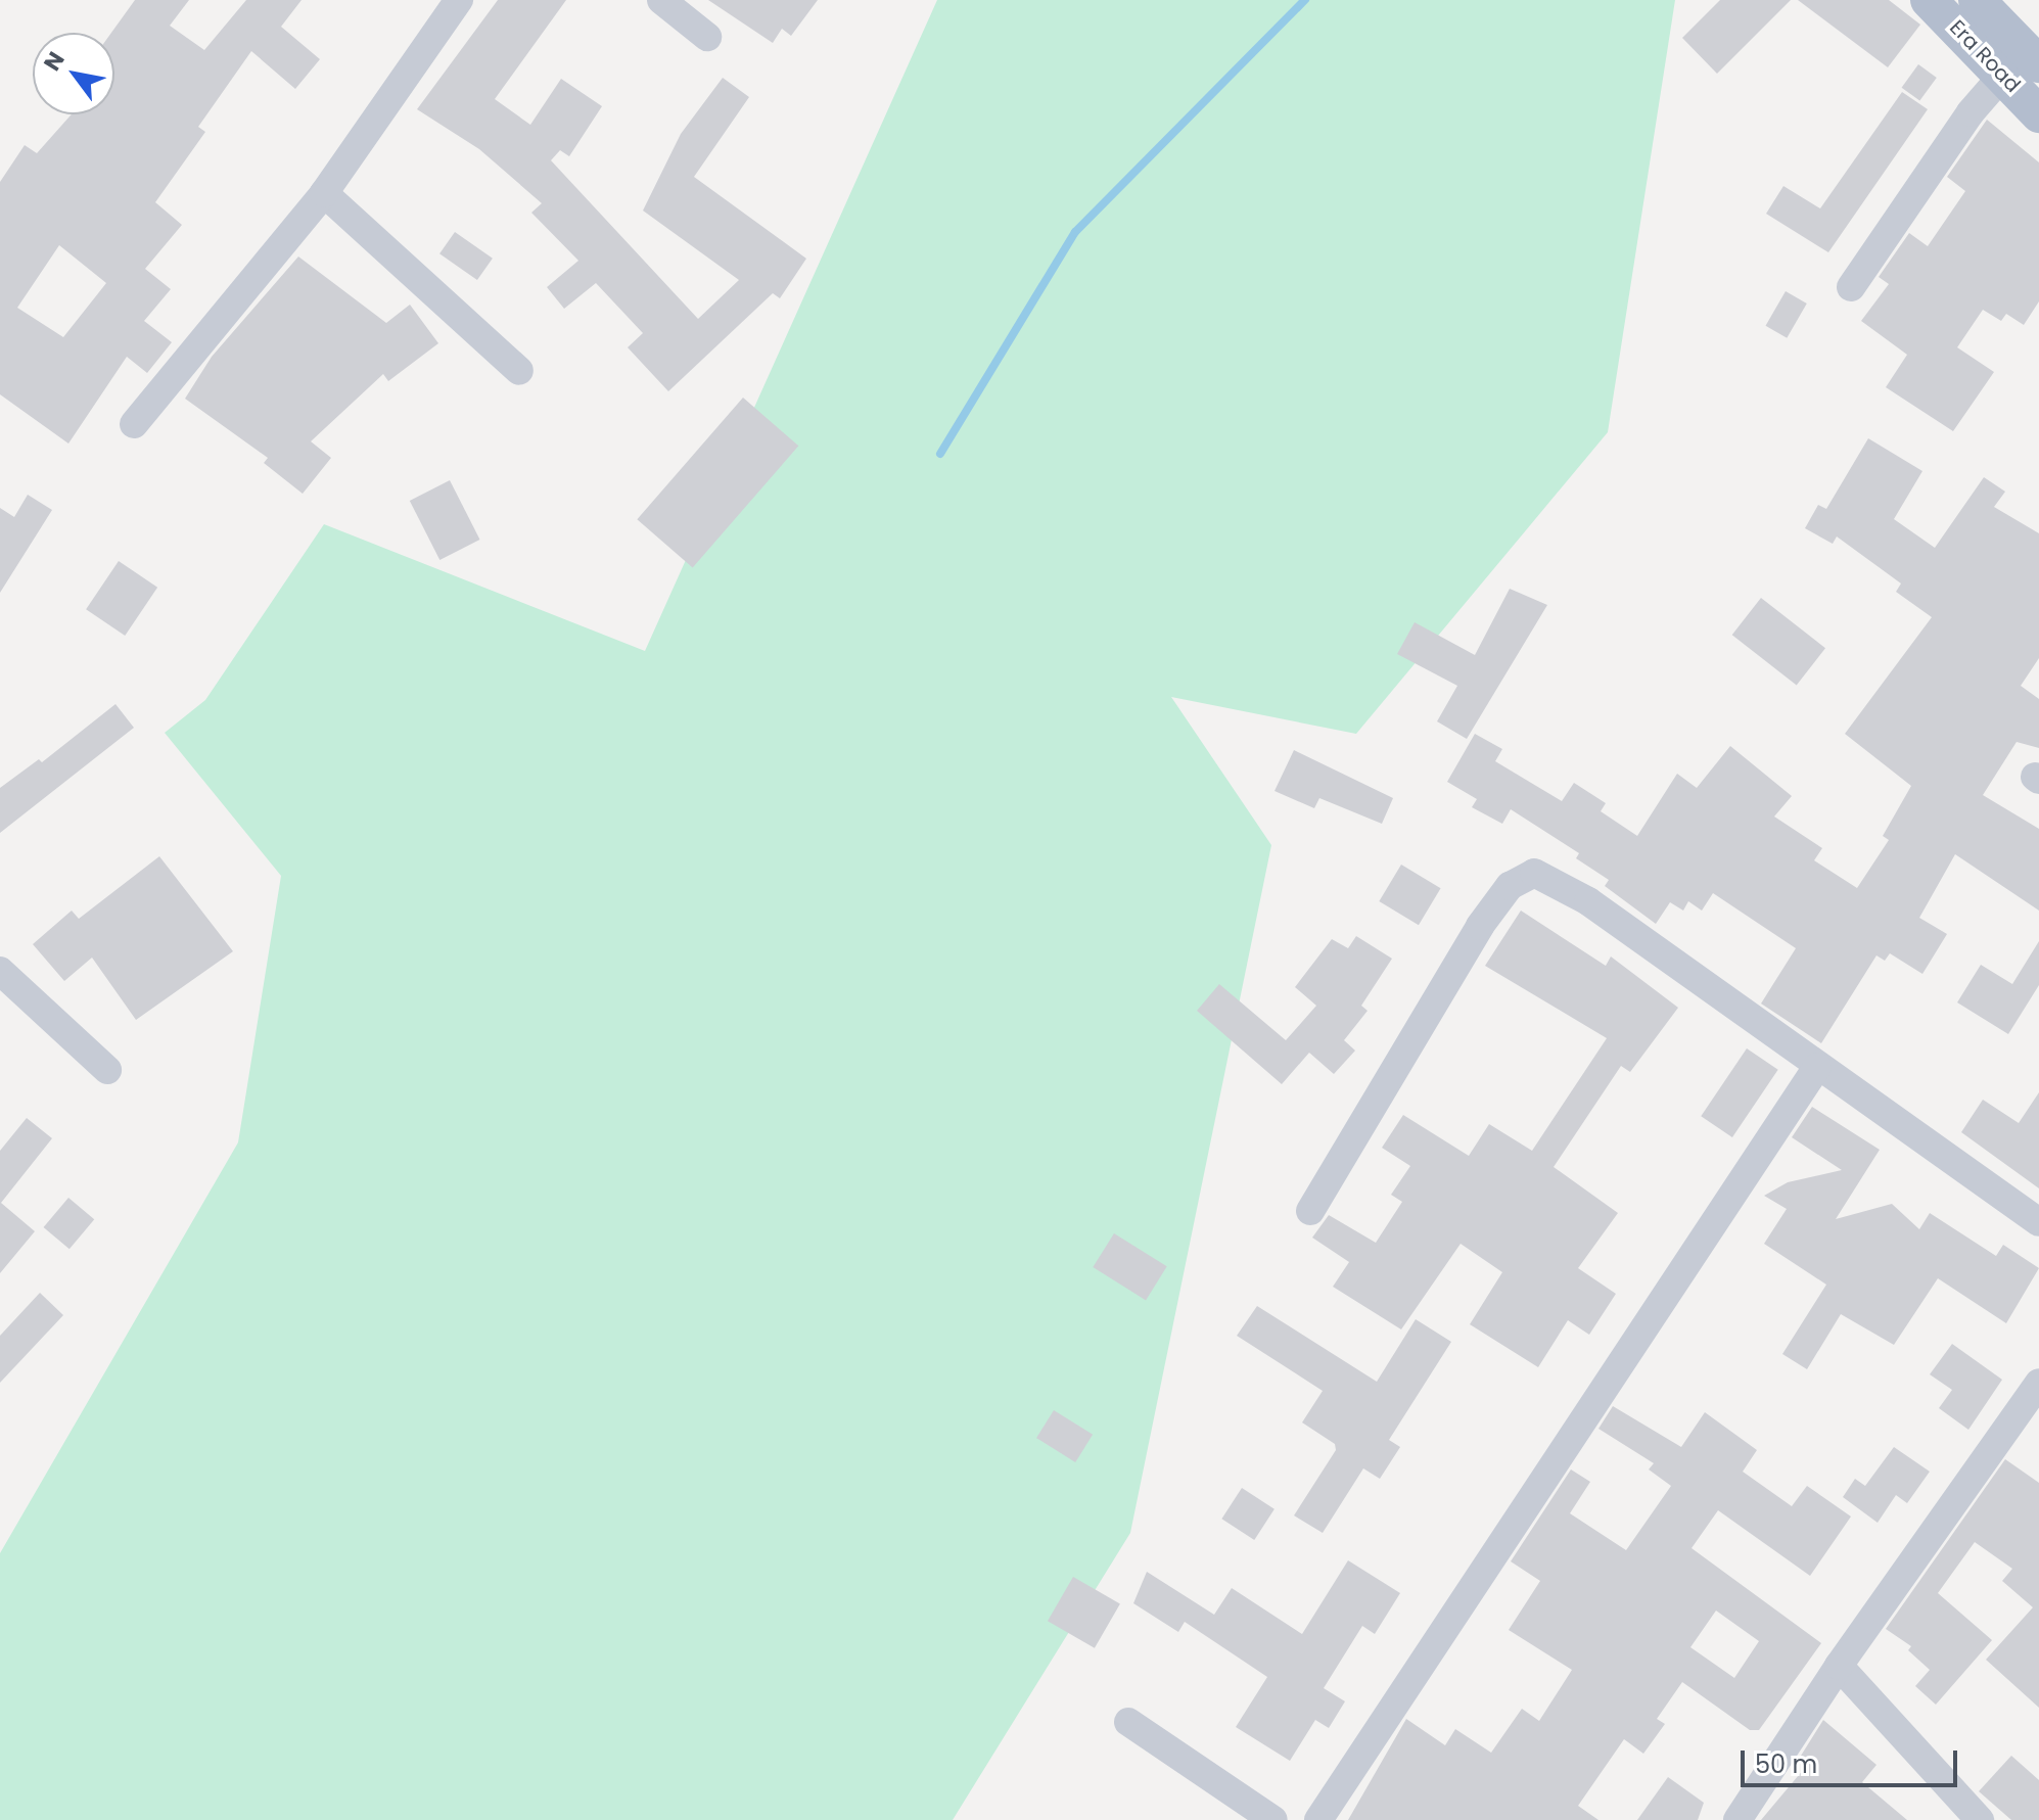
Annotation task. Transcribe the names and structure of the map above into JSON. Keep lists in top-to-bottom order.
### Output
{
  "streets": {
    "main road": ["Era Road"]
  },
  "scale_bar": "50 m",
  "north": "top left"
}
